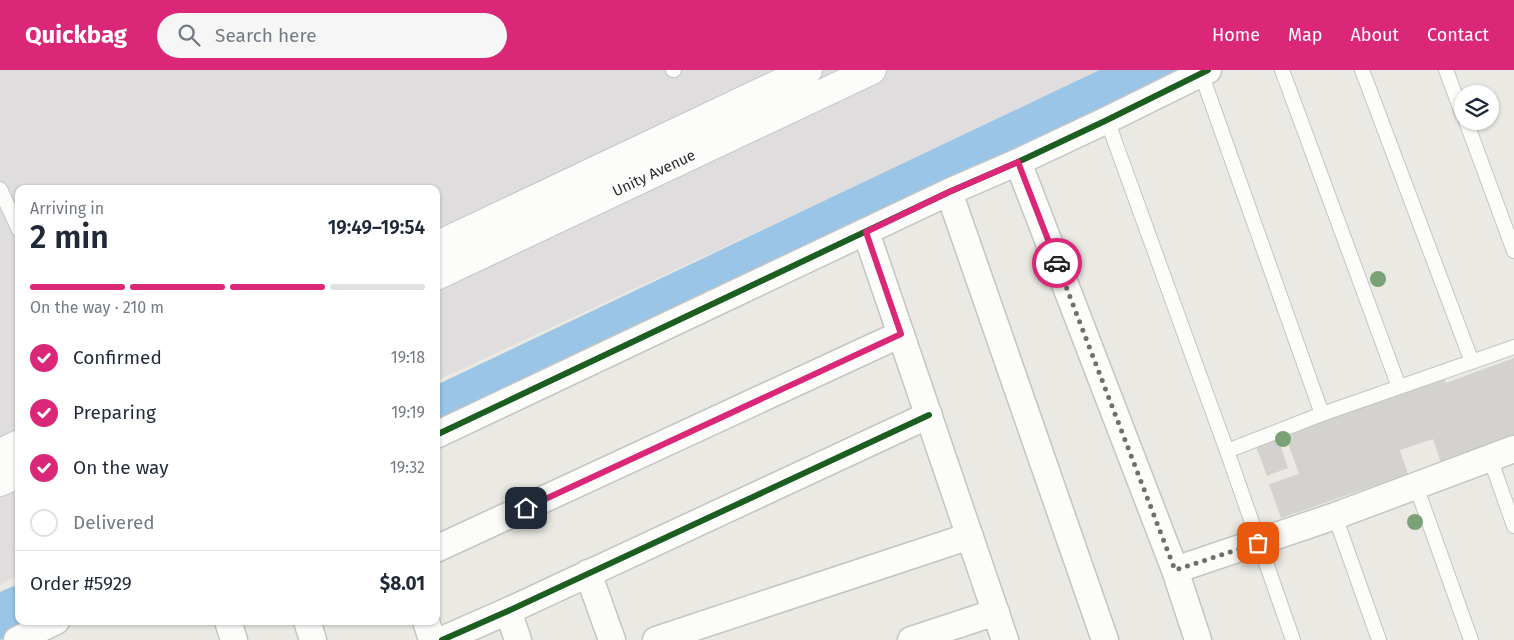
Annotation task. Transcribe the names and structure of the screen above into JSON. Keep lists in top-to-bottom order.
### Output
{
  "streets": {
    "street": ["Unity Avenue"]
  },
  "page": {
    "header": "Quickbag",
    "search": "Search here",
    "nav": [
      "Home",
      "Map",
      "About",
      "Contact"
    ],
    "heading": ["2 min", "Arriving in", "19:49–19:54"],
    "panel": ["Order #5929", "$8.01"],
    "bar": "On the way · 210 m",
    "list": [
      ["Confirmed", "19:18"],
      ["Preparing", "19:19"],
      ["On the way", "19:32"],
      "Delivered"
    ]
  }
}
